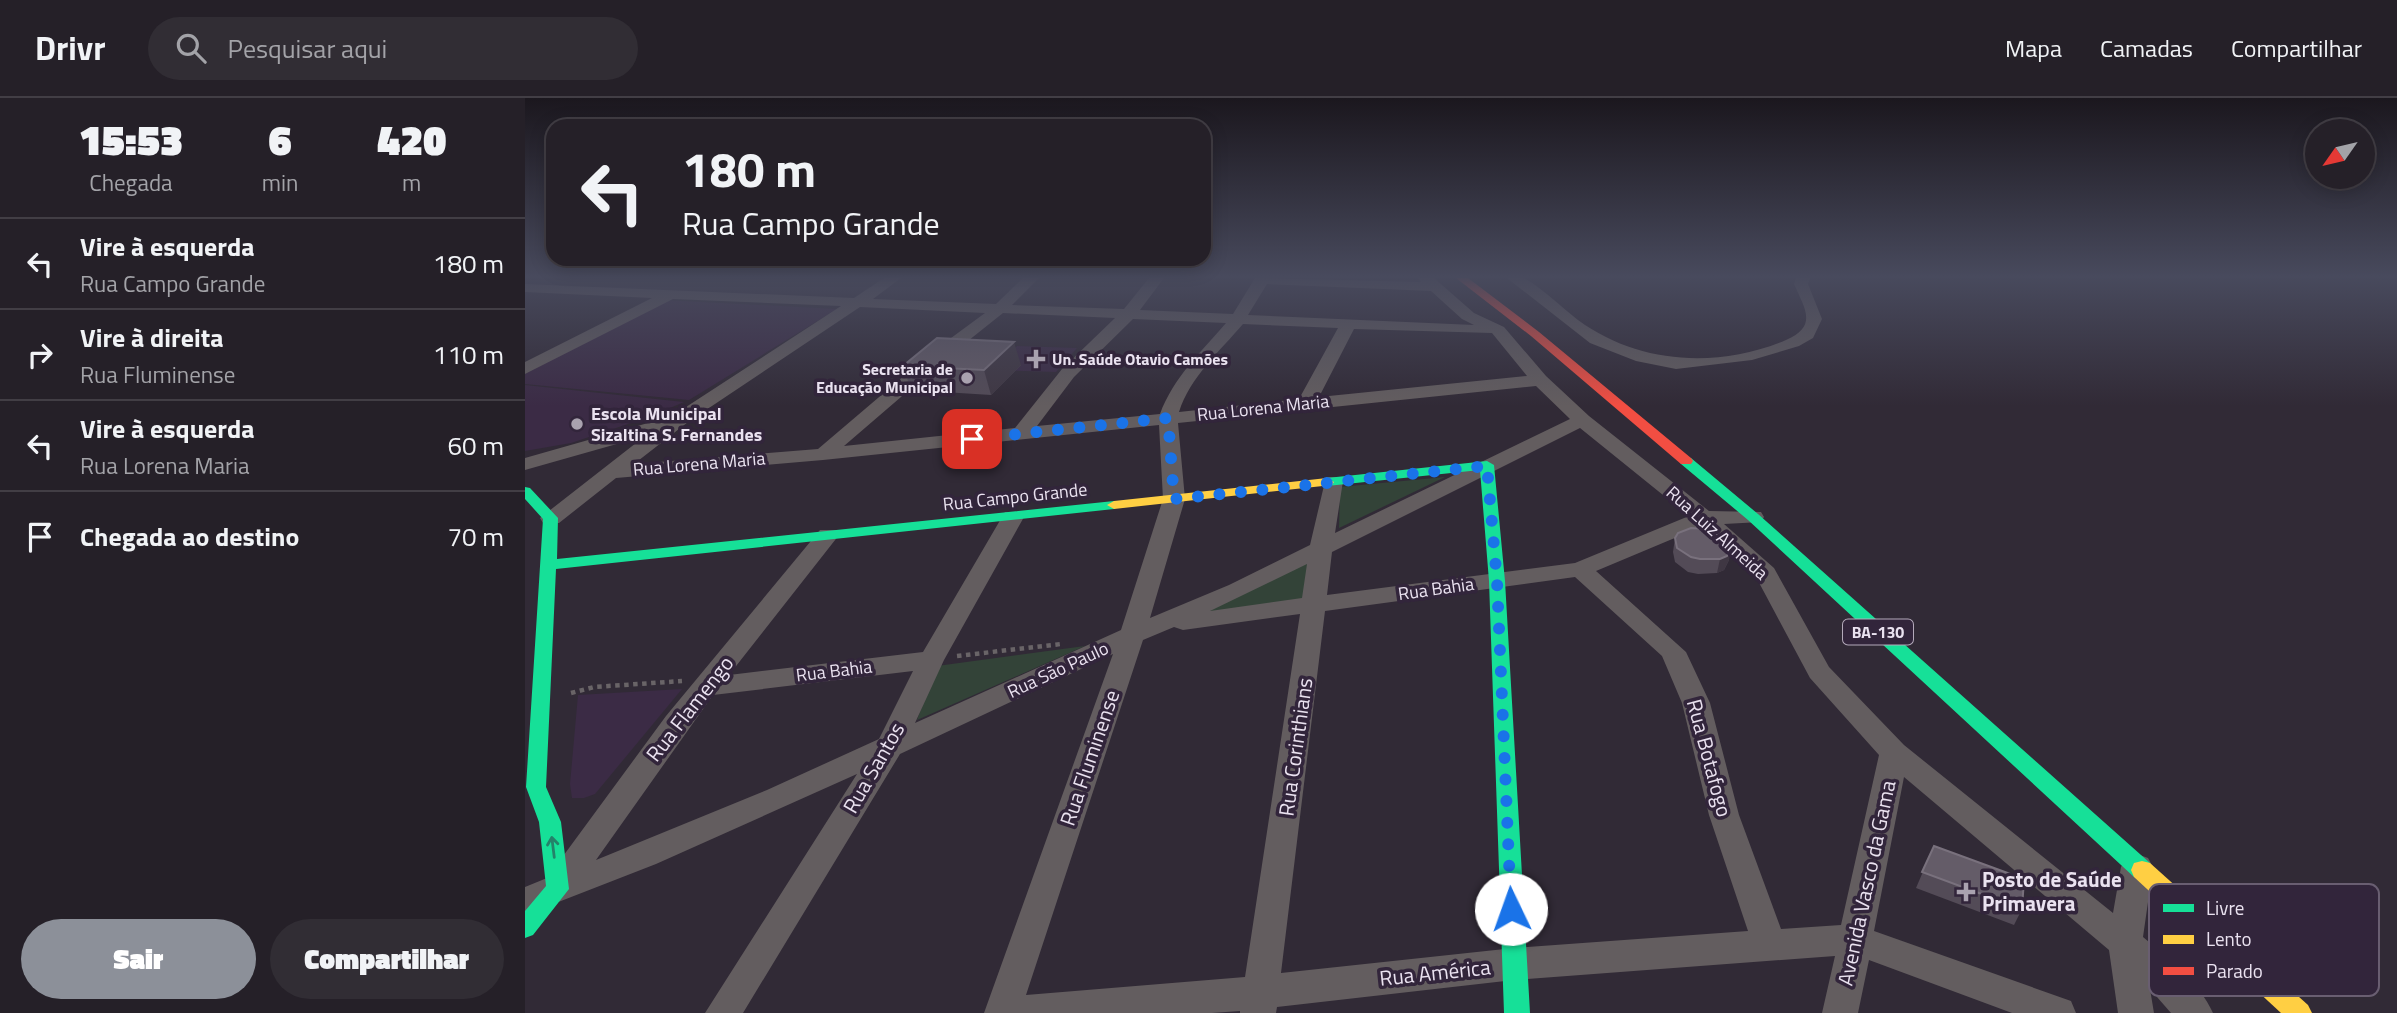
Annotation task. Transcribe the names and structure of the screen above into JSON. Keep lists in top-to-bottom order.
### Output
{
  "streets": {
    "main road": ["Rua Campo Grande", "BA-130"],
    "street": [
      "Rua Lorena Maria",
      "Rua Luiz Almeida",
      "Rua Bahia",
      "Rua São Paulo",
      "Rua Flamengo",
      "Rua Corinthians",
      "Rua Fluminense",
      "Rua Botafogo",
      "Rua Santos",
      "Avenida Vasco da Gama",
      "Rua América"
    ]
  },
  "crossings": [
    ["Rua Lorena Maria", "Rua Luiz Almeida"],
    ["Rua Lorena Maria", "Rua Fluminense"],
    ["Rua Campo Grande", "Rua São Paulo"],
    ["Rua Campo Grande", "Rua Flamengo"],
    ["Rua Campo Grande", "Rua Corinthians"],
    ["Rua Campo Grande", "Rua Fluminense"],
    ["Rua Campo Grande", "Rua Santos"],
    ["Rua Luiz Almeida", "Rua Bahia"],
    ["Rua Luiz Almeida", "Rua São Paulo"],
    ["Rua Luiz Almeida", "Avenida Vasco da Gama"],
    ["Rua Bahia", "Rua São Paulo"],
    ["Rua Bahia", "Rua Flamengo"],
    ["Rua Bahia", "Rua Corinthians"],
    ["Rua Bahia", "Rua Botafogo"],
    ["Rua Bahia", "Rua Santos"],
    ["Rua São Paulo", "Rua Flamengo"],
    ["Rua São Paulo", "Rua Corinthians"],
    ["Rua São Paulo", "Rua Fluminense"],
    ["Rua São Paulo", "Rua Santos"],
    ["Rua Corinthians", "Rua América"],
    ["Rua Botafogo", "Rua América"],
    ["Avenida Vasco da Gama", "Rua América"]
  ],
  "places": {
    "health": ["Un. Saúde Otavio Camões", "Posto de Saúde Primavera"],
    "other": ["Secretaria de Educação Municipal", "Escola Municipal Sizaltina S. Fernandes"]
  },
  "legend": ["Livre", "Lento", "Parado"],
  "north": "bottom left",
  "page": {
    "header": "Drivr",
    "search": "Pesquisar aqui",
    "nav": ["Mapa", "Camadas", "Compartilhar"],
    "eta": [
      "15:53",
      "Chegada",
      "6",
      "min",
      "420",
      "m"
    ],
    "turn": ["180 m", "Rua Campo Grande"],
    "list": [
      {
        "name": "Vire à esquerda",
        "note": "Rua Campo Grande",
        "value": "180 m"
      },
      {
        "name": "Vire à direita",
        "note": "Rua Fluminense",
        "value": "110 m"
      },
      {
        "name": "Vire à esquerda",
        "note": "Rua Lorena Maria",
        "value": "60 m"
      },
      {
        "name": "Chegada ao destino",
        "value": "70 m"
      }
    ],
    "buttons": ["Sair", "Compartilhar"]
  }
}
